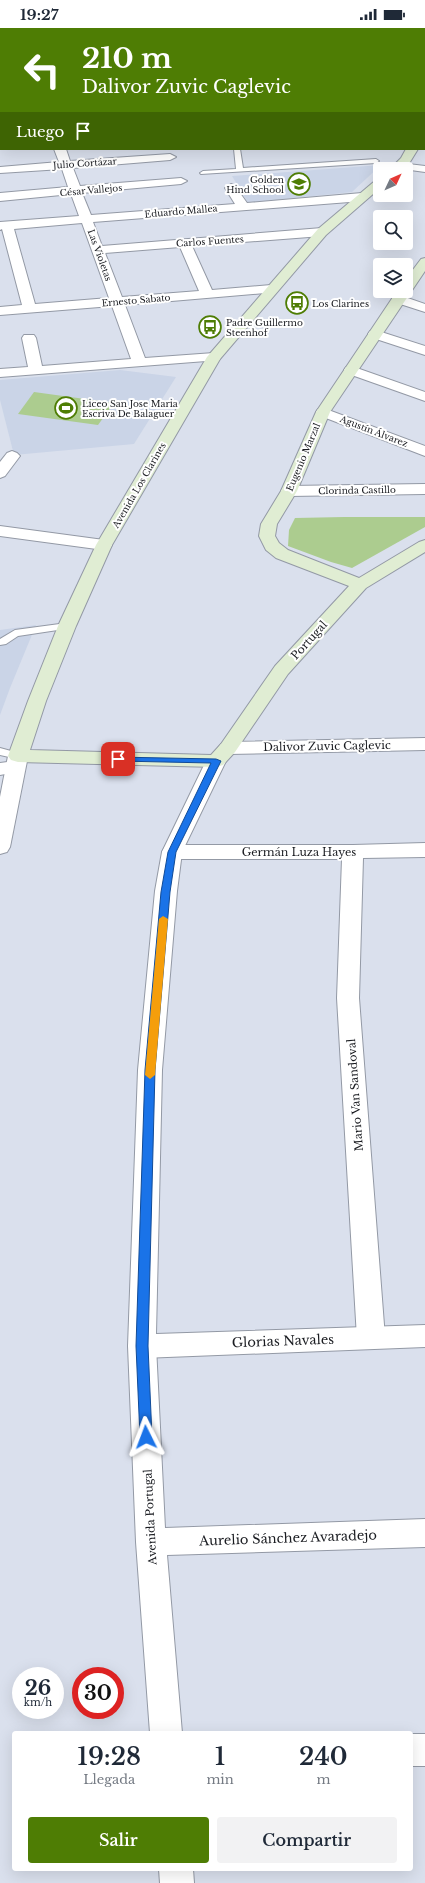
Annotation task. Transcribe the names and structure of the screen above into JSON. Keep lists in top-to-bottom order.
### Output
{
  "streets": {
    "main road": [
      "Eugenio Marzal",
      "Avenida Los Clarines",
      "Portugal",
      "Dalivor Zuvic Caglevic"
    ],
    "street": [
      "Julio Cortázar",
      "César Vallejos",
      "Eduardo Mallea",
      "Carlos Fuentes",
      "Las Violetas",
      "Ernesto Sabato",
      "Agustín Álvarez",
      "Clorinda Castillo",
      "Germán Luza Hayes",
      "Mario Van Sandoval",
      "Glorias Navales",
      "Avenida Portugal",
      "Aurelio Sánchez Avaradejo"
    ]
  },
  "crossings": [
    ["Julio Cortázar", "Las Violetas"],
    ["César Vallejos", "Las Violetas"],
    ["Eduardo Mallea", "Las Violetas"],
    ["Eduardo Mallea", "Avenida Los Clarines"],
    ["Carlos Fuentes", "Las Violetas"],
    ["Carlos Fuentes", "Avenida Los Clarines"],
    ["Las Violetas", "Ernesto Sabato"],
    ["Ernesto Sabato", "Avenida Los Clarines"],
    ["Agustín Álvarez", "Eugenio Marzal"],
    ["Eugenio Marzal", "Clorinda Castillo"],
    ["Eugenio Marzal", "Portugal"],
    ["Avenida Los Clarines", "Dalivor Zuvic Caglevic"],
    ["Portugal", "Dalivor Zuvic Caglevic"],
    ["Portugal", "Avenida Portugal"],
    ["Dalivor Zuvic Caglevic", "Avenida Portugal"],
    ["Germán Luza Hayes", "Mario Van Sandoval"],
    ["Germán Luza Hayes", "Avenida Portugal"],
    ["Mario Van Sandoval", "Glorias Navales"],
    ["Glorias Navales", "Avenida Portugal"],
    ["Avenida Portugal", "Aurelio Sánchez Avaradejo"]
  ],
  "places": {
    "school or university": ["Golden Hind School"],
    "bus stop": ["Los Clarines", "Padre Guillermo Steenhof"],
    "sports": ["Liceo San Jose Maria Escriva De Balaguer"]
  },
  "north": "top right",
  "page": {
    "status": "19:27",
    "turn": ["210 m", "Dalivor Zuvic Caglevic"],
    "then": "Luego",
    "speed": "26 km/h",
    "limit": "30",
    "eta": [
      "19:28",
      "Llegada",
      "1",
      "min",
      "240",
      "m"
    ],
    "buttons": ["Salir", "Compartir"]
  }
}
